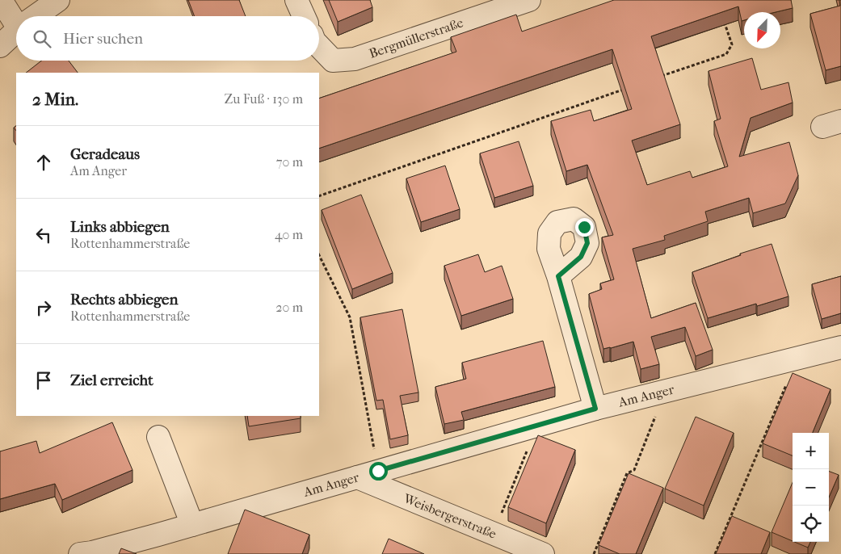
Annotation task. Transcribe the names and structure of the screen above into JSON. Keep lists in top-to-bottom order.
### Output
{
  "streets": {
    "street": ["Bergmüllerstraße", "Am Anger", "Weisbergerstraße"]
  },
  "crossings": [
    ["Am Anger", "Weisbergerstraße"]
  ],
  "north": "bottom left",
  "page": {
    "search": "Hier suchen",
    "heading": ["2 Min.", "Zu Fuß · 130 m"],
    "list": [
      ["Geradeaus", "Am Anger", "70 m"],
      ["Links abbiegen", "Rottenhammerstraße", "40 m"],
      ["Rechts abbiegen", "Rottenhammerstraße", "20 m"],
      "Ziel erreicht"
    ],
    "map_buttons": ["+", "−"]
  }
}
